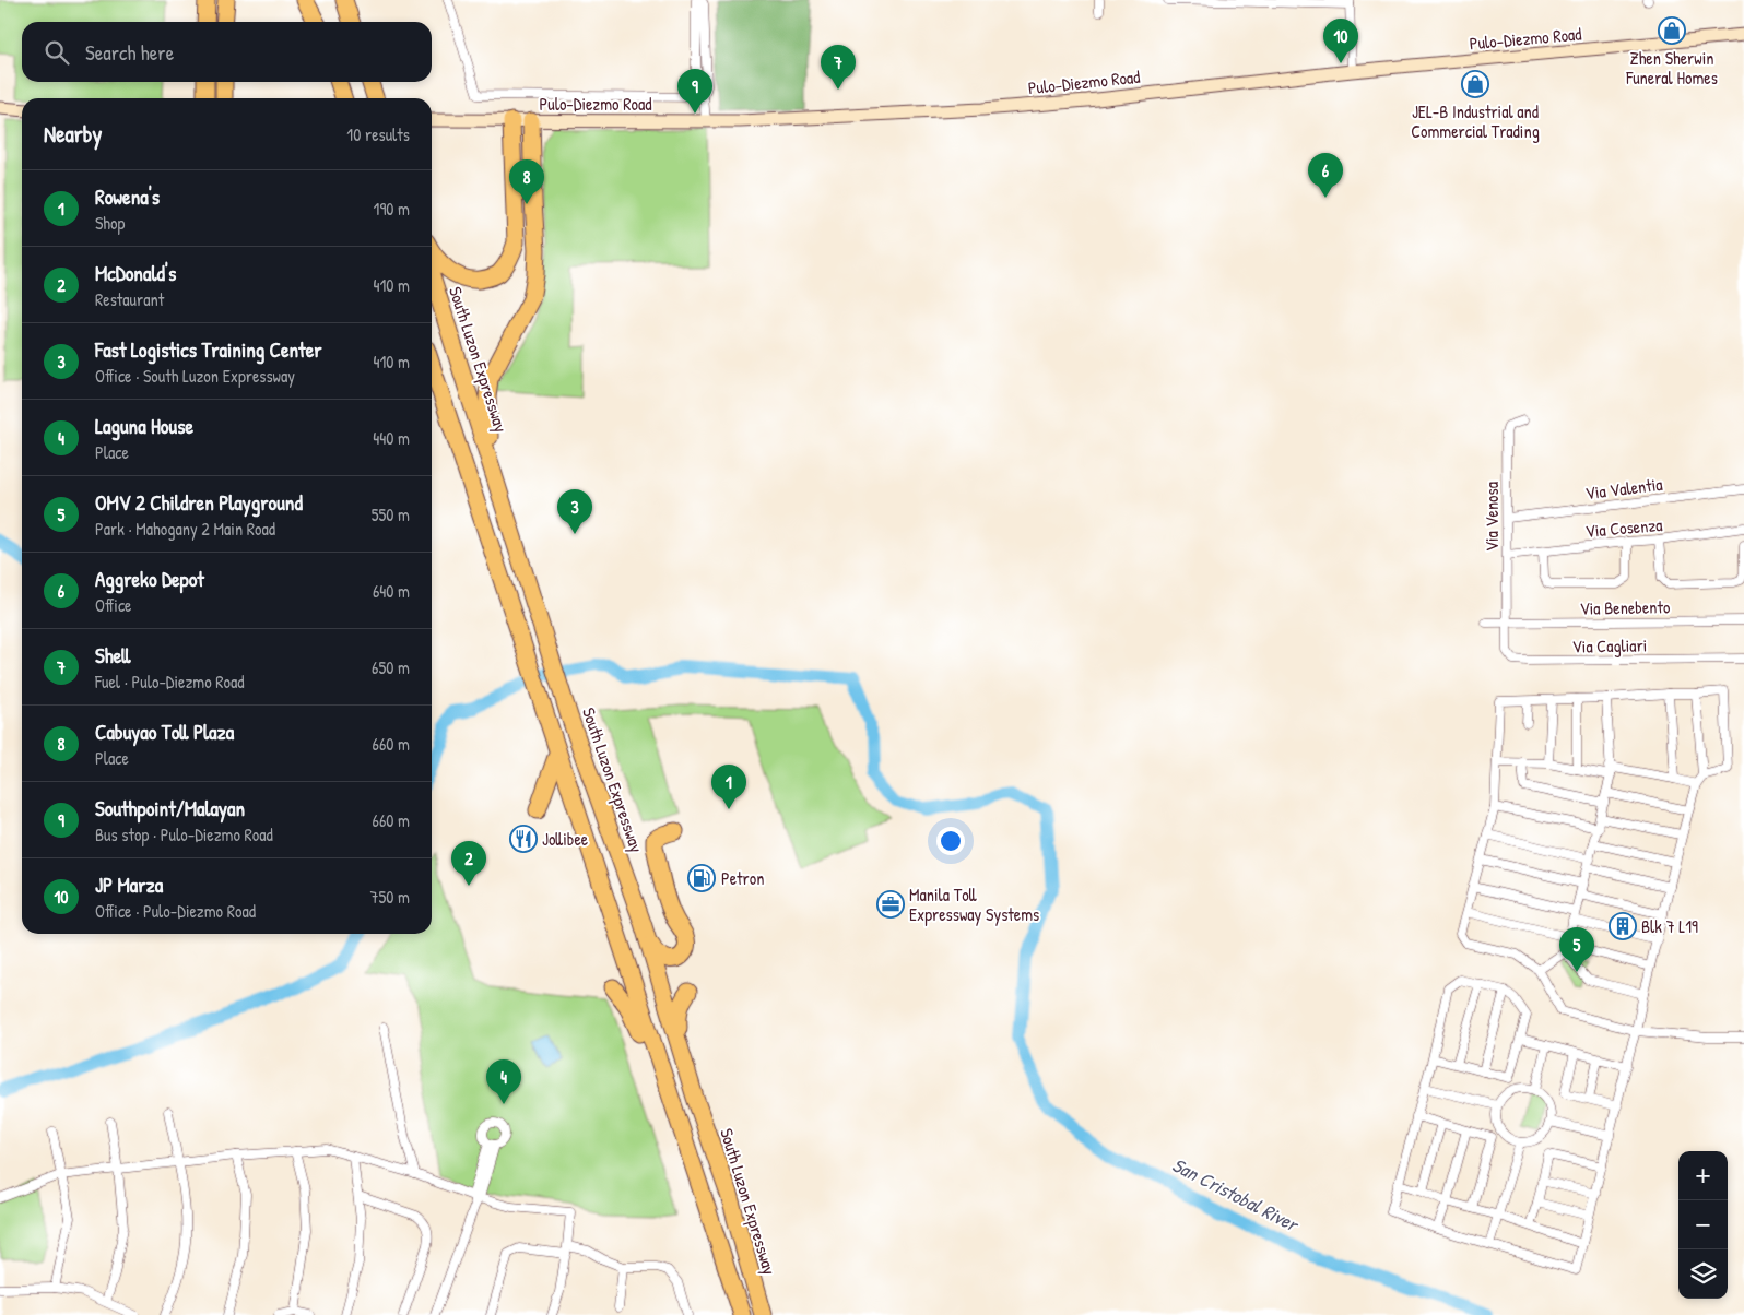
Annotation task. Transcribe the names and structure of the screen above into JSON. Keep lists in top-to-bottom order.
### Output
{
  "streets": {
    "highway": ["South Luzon Expressway"],
    "main road": ["Pulo-Diezmo Road"],
    "street": [
      "Via Valentia",
      "Via Venosa",
      "Via Cosenza",
      "Via Benebento",
      "Via Cagliari"
    ]
  },
  "crossings": [
    ["Via Valentia", "Via Venosa"],
    ["Via Venosa", "Via Cosenza"],
    ["Via Venosa", "Via Benebento"],
    ["Via Venosa", "Via Cagliari"],
    ["Via Benebento", "Via Cagliari"]
  ],
  "water": ["San Cristobal River"],
  "places": {
    "shop": ["Zhen Sherwin Funeral Homes", "JEL-B Industrial and Commercial Trading"],
    "restaurant": ["Jollibee"],
    "fuel station": ["Petron"],
    "office": ["Manila Toll Expressway Systems"],
    "building": ["Blk 7 L19"]
  },
  "page": {
    "pins": [
      "10",
      "7",
      "9",
      "6",
      "8",
      "3",
      "1",
      "2",
      "5",
      "4"
    ],
    "search": "Search here",
    "heading": ["Nearby", "10 results"],
    "list": [
      {
        "mark": "1",
        "name": "Rowena's",
        "note": "Shop",
        "value": "190 m"
      },
      {
        "mark": "2",
        "name": "McDonald's",
        "note": "Restaurant",
        "value": "410 m"
      },
      {
        "mark": "3",
        "name": "Fast Logistics Training Center",
        "note": "Office · South Luzon Expressway",
        "value": "410 m"
      },
      {
        "mark": "4",
        "name": "Laguna House",
        "note": "Place",
        "value": "440 m"
      },
      {
        "mark": "5",
        "name": "OMV 2 Children Playground",
        "note": "Park · Mahogany 2 Main Road",
        "value": "550 m"
      },
      {
        "mark": "6",
        "name": "Aggreko Depot",
        "note": "Office",
        "value": "640 m"
      },
      {
        "mark": "7",
        "name": "Shell",
        "note": "Fuel · Pulo-Diezmo Road",
        "value": "650 m"
      },
      {
        "mark": "8",
        "name": "Cabuyao Toll Plaza",
        "note": "Place",
        "value": "660 m"
      },
      {
        "mark": "9",
        "name": "Southpoint/Malayan",
        "note": "Bus stop · Pulo-Diezmo Road",
        "value": "660 m"
      },
      {
        "mark": "10",
        "name": "JP Marza",
        "note": "Office · Pulo-Diezmo Road",
        "value": "750 m"
      }
    ],
    "map_buttons": ["+", "−"]
  }
}
